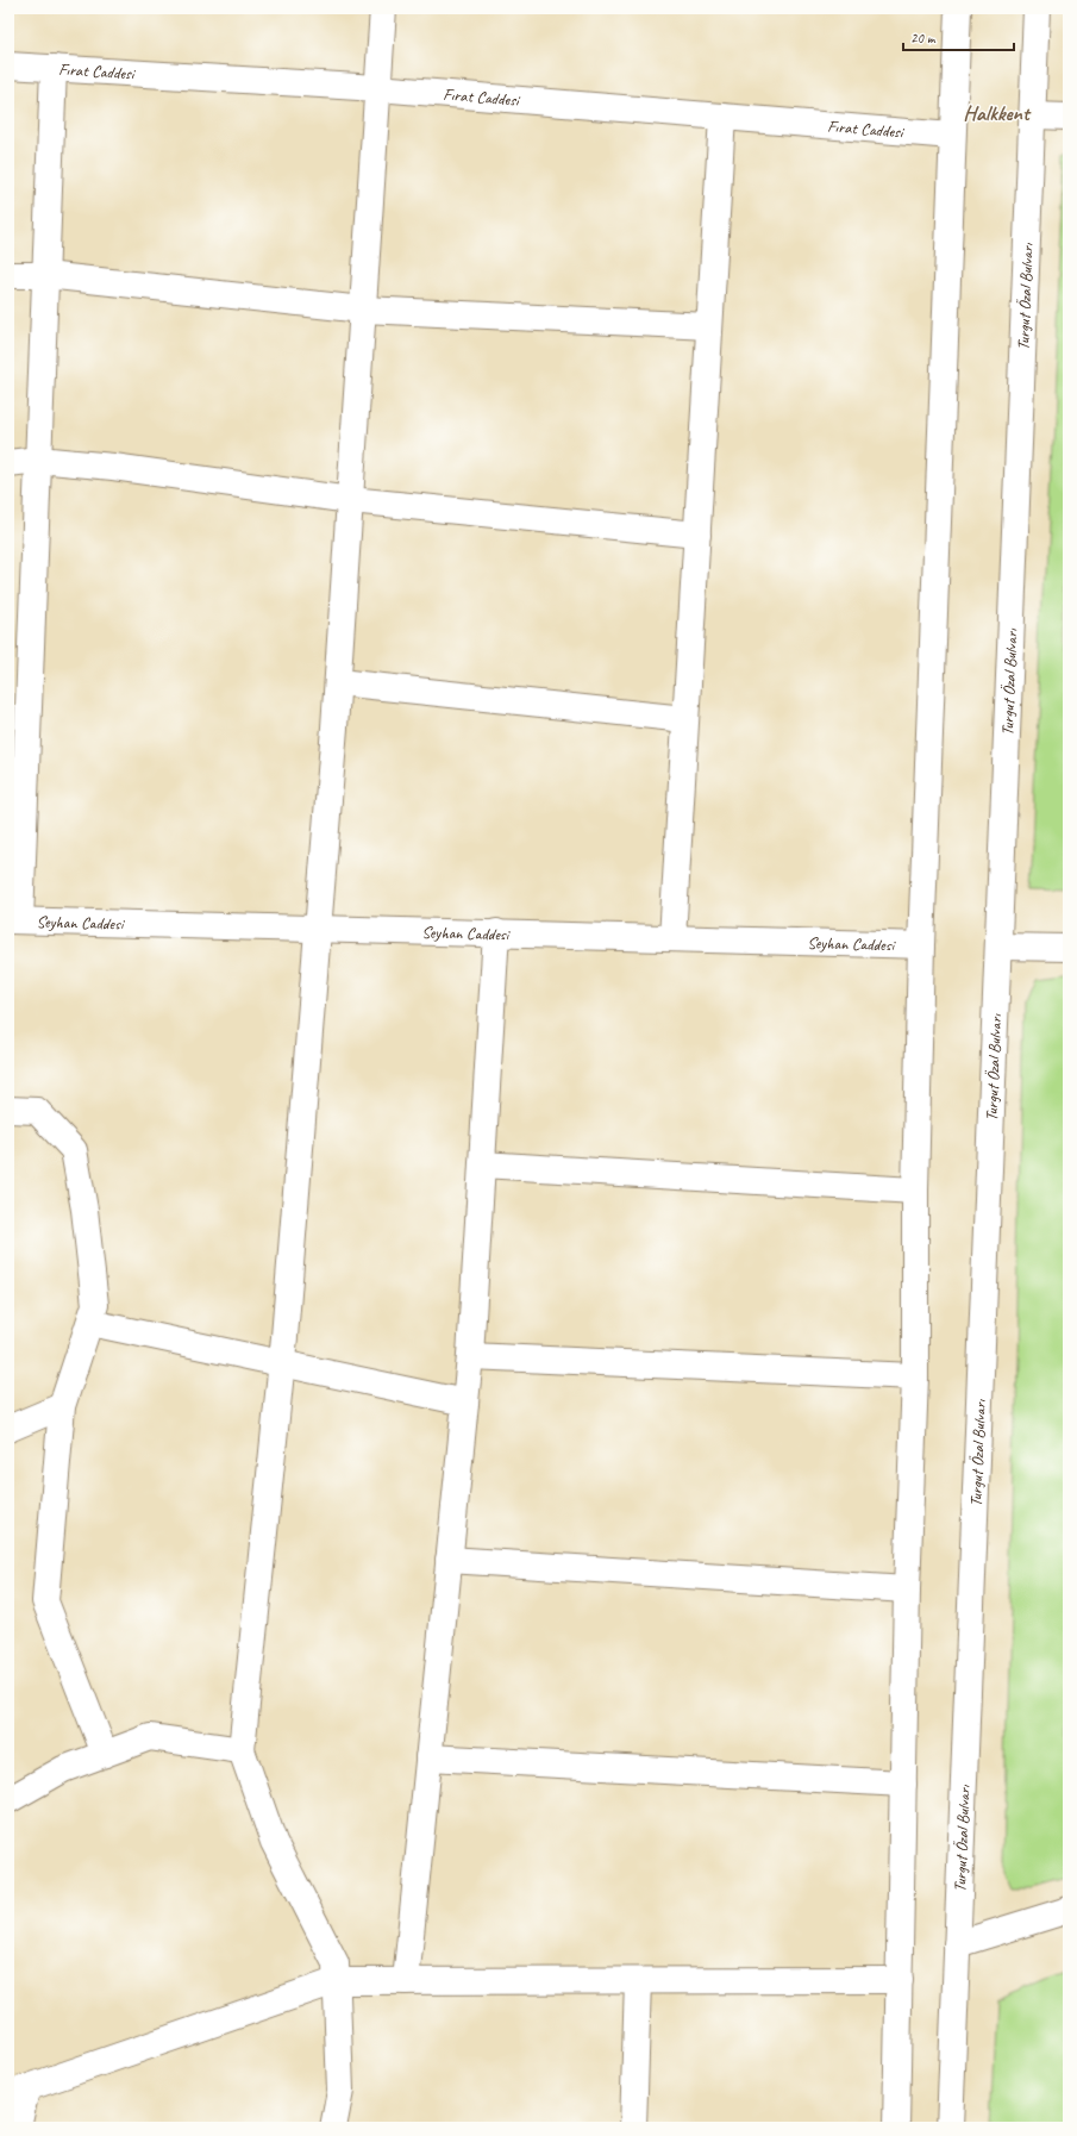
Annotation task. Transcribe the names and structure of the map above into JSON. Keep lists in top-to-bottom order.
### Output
{
  "streets": {
    "street": ["Fırat Caddesi", "Turgut Özal Bulvarı", "Seyhan Caddesi"]
  },
  "districts": ["Halkkent"],
  "scale_bar": "20 m"
}
